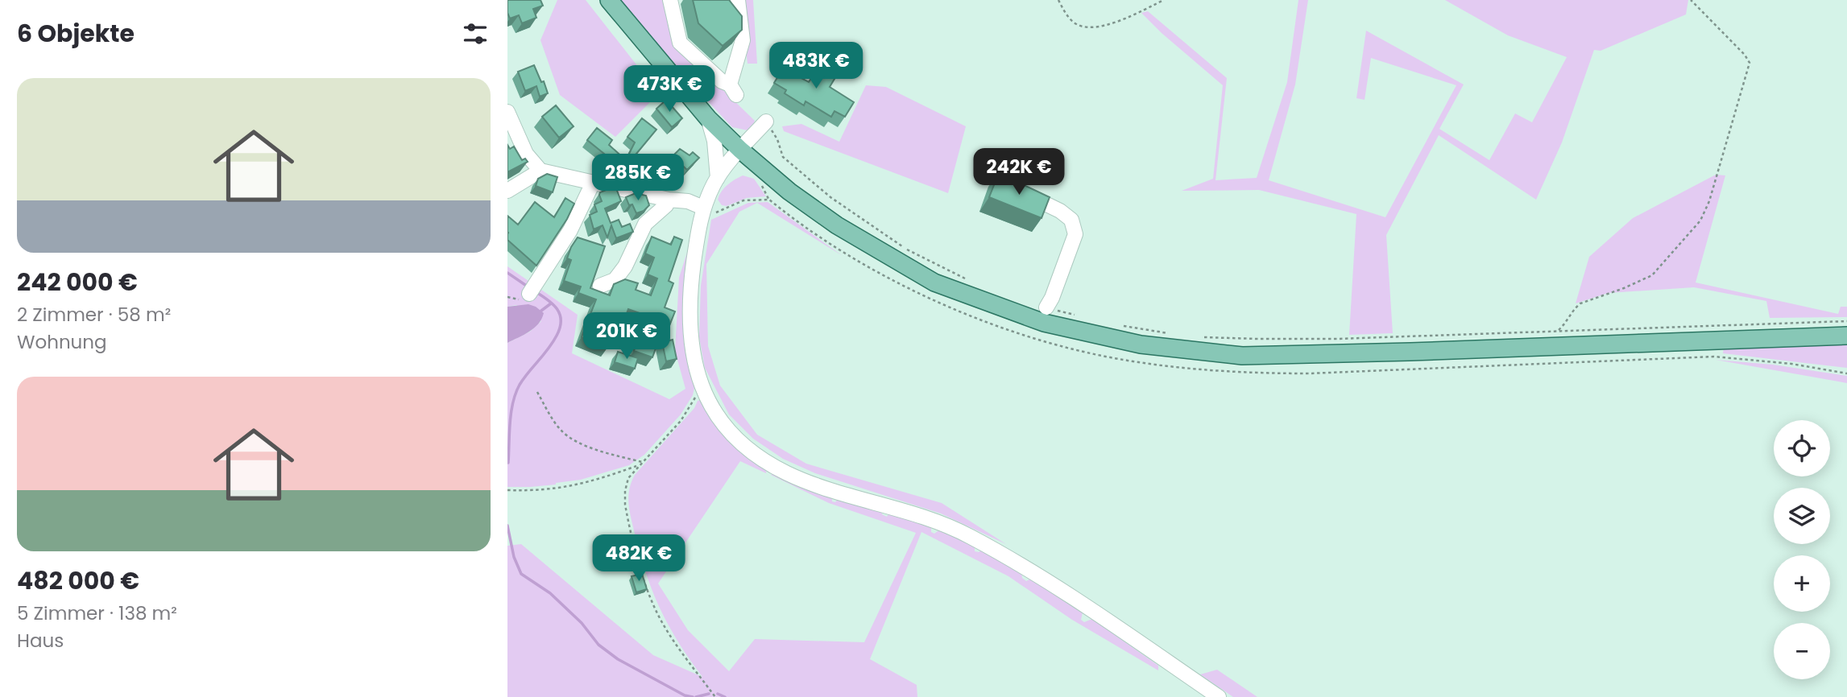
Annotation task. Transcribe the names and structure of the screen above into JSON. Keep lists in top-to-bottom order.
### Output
{
  "page": {
    "heading": "6 Objekte",
    "price": [
      "483K €",
      "473K €",
      "242K €",
      "285K €",
      "201K €",
      "482K €"
    ],
    "list": [
      {
        "name": "242 000 €",
        "note": "2 Zimmer · 58 m² · Wohnung"
      },
      {
        "name": "482 000 €",
        "note": "5 Zimmer · 138 m² · Haus"
      }
    ],
    "map_buttons": ["+", "−"]
  }
}
